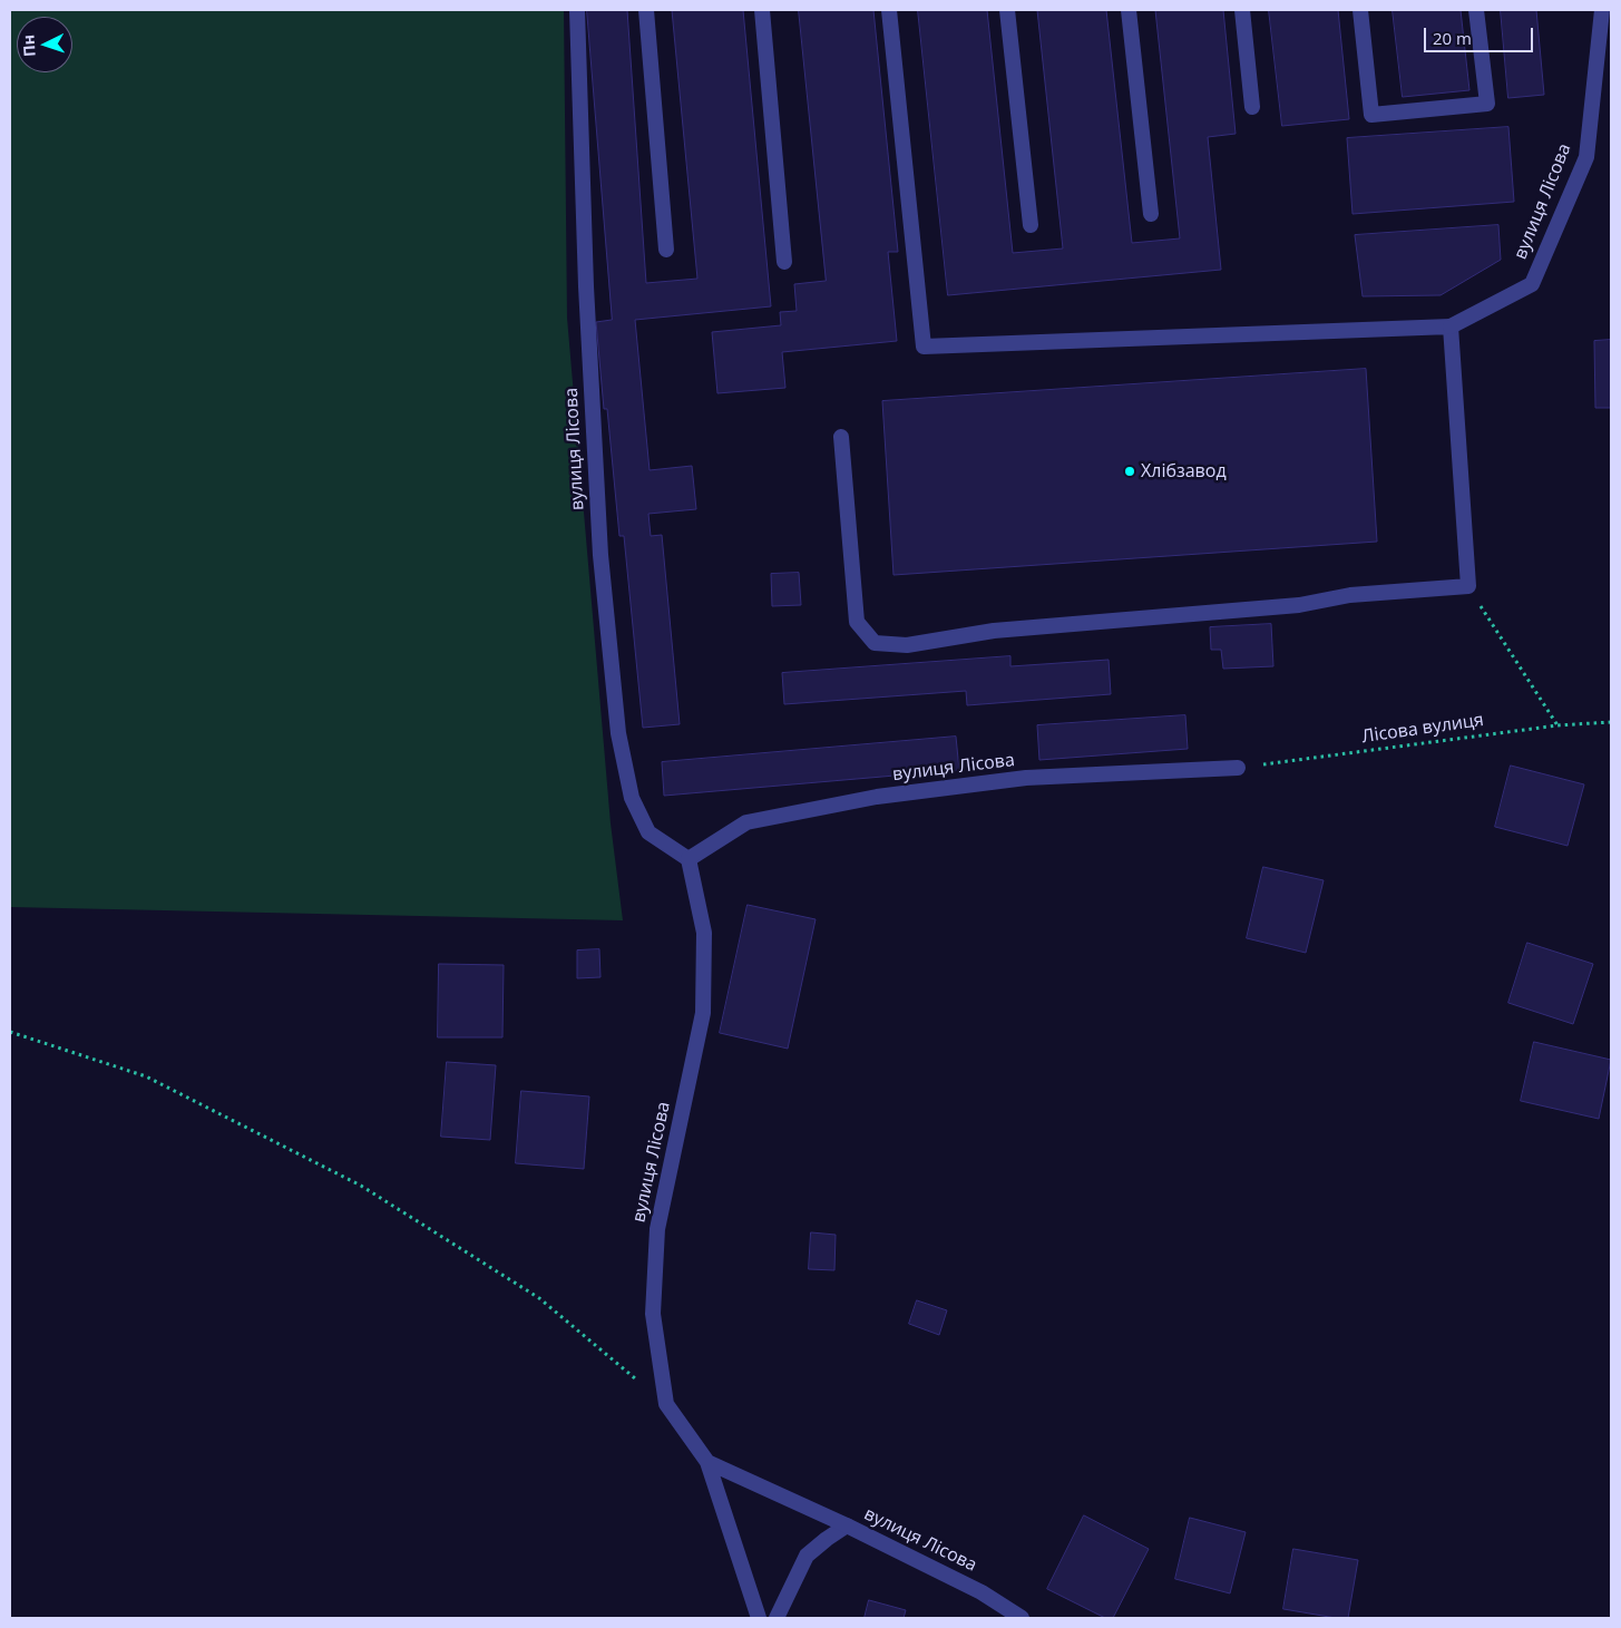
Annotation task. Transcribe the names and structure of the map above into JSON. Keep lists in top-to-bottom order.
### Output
{
  "streets": {
    "street": ["вулиця Лісова"],
    "path": ["Лісова вулиця"]
  },
  "crossings": [
    ["вулиця Лісова", "Лісова вулиця"]
  ],
  "places": ["Хлібзавод"],
  "scale_bar": "20 m",
  "north": "left"
}
